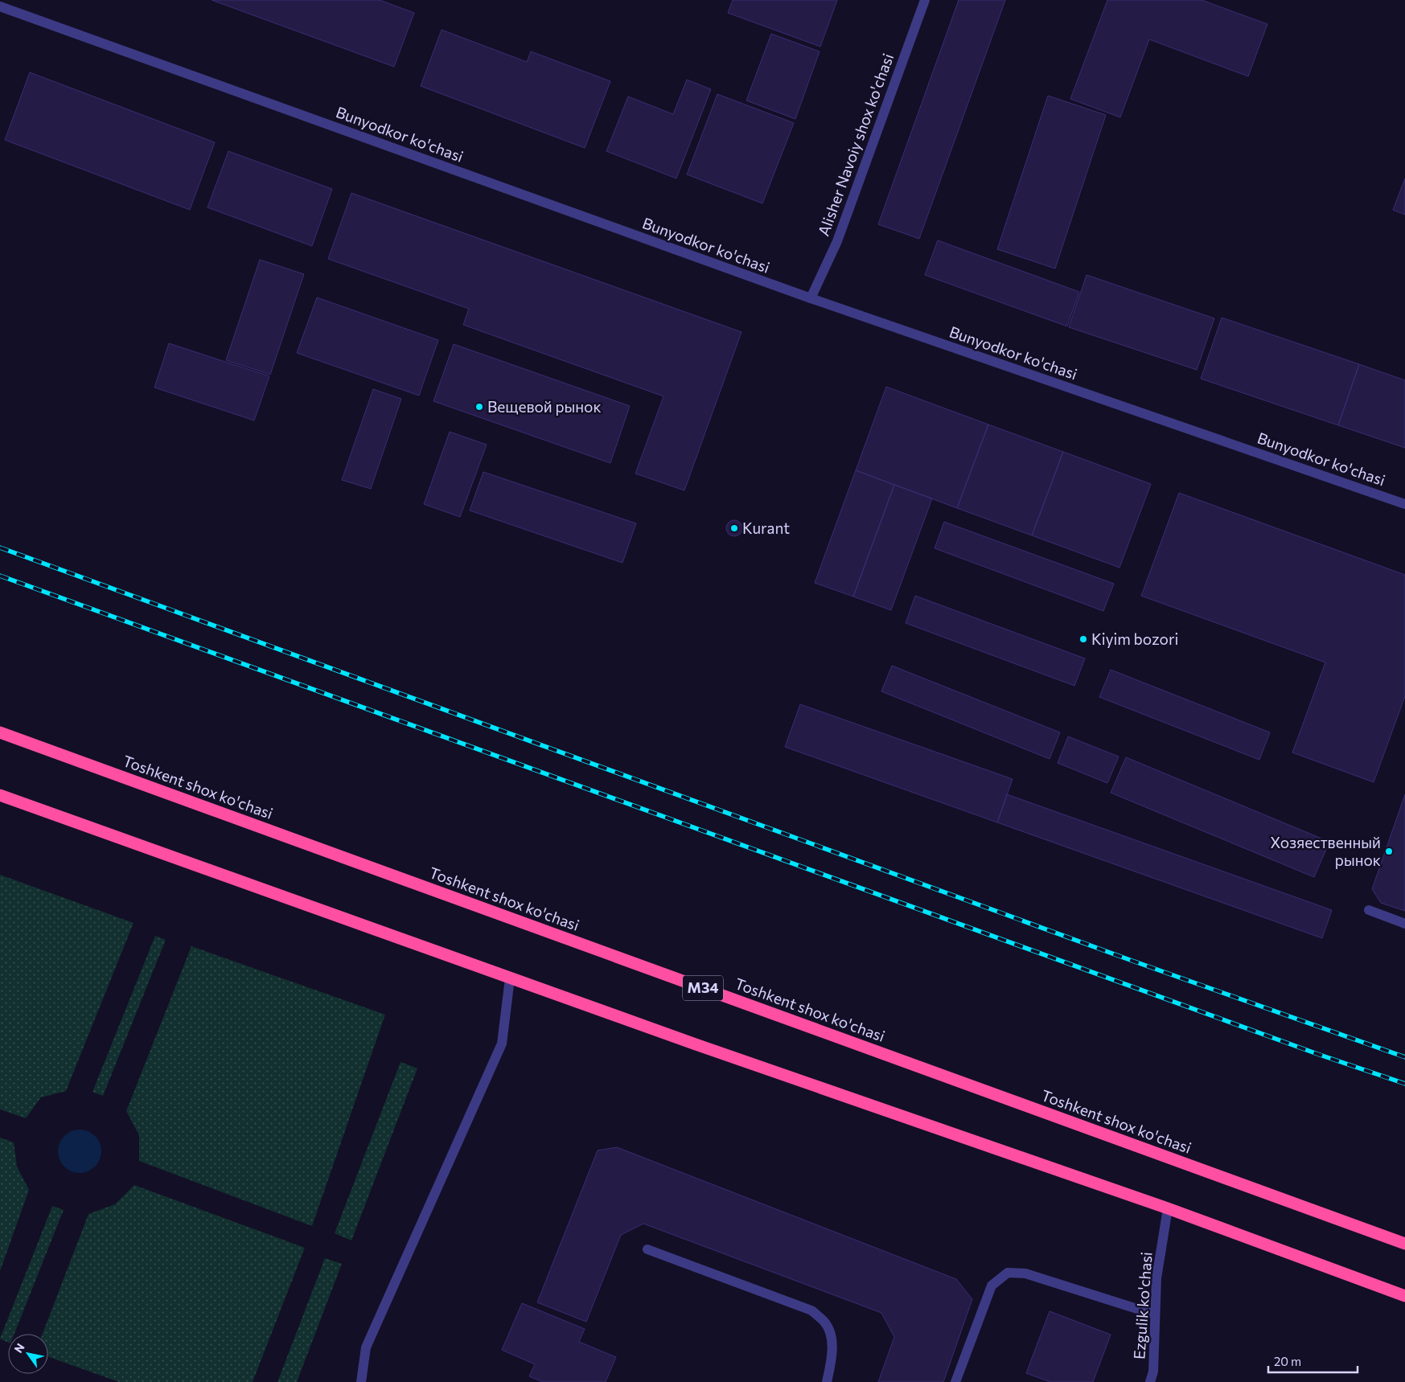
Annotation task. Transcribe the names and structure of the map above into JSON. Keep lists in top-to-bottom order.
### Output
{
  "streets": {
    "highway": ["Toshkent shox ko'chasi", "M34"],
    "street": ["Bunyodkor ko'chasi", "Alisher Navoiy shox ko'chasi", "Ezgulik ko'chasi"]
  },
  "crossings": [
    ["Bunyodkor ko'chasi", "Alisher Navoiy shox ko'chasi"]
  ],
  "places": [
    "Вещевой рынок",
    "Kurant",
    "Kiyim bozori",
    "Хозяественный рынок"
  ],
  "scale_bar": "20 m",
  "north": "top left"
}
